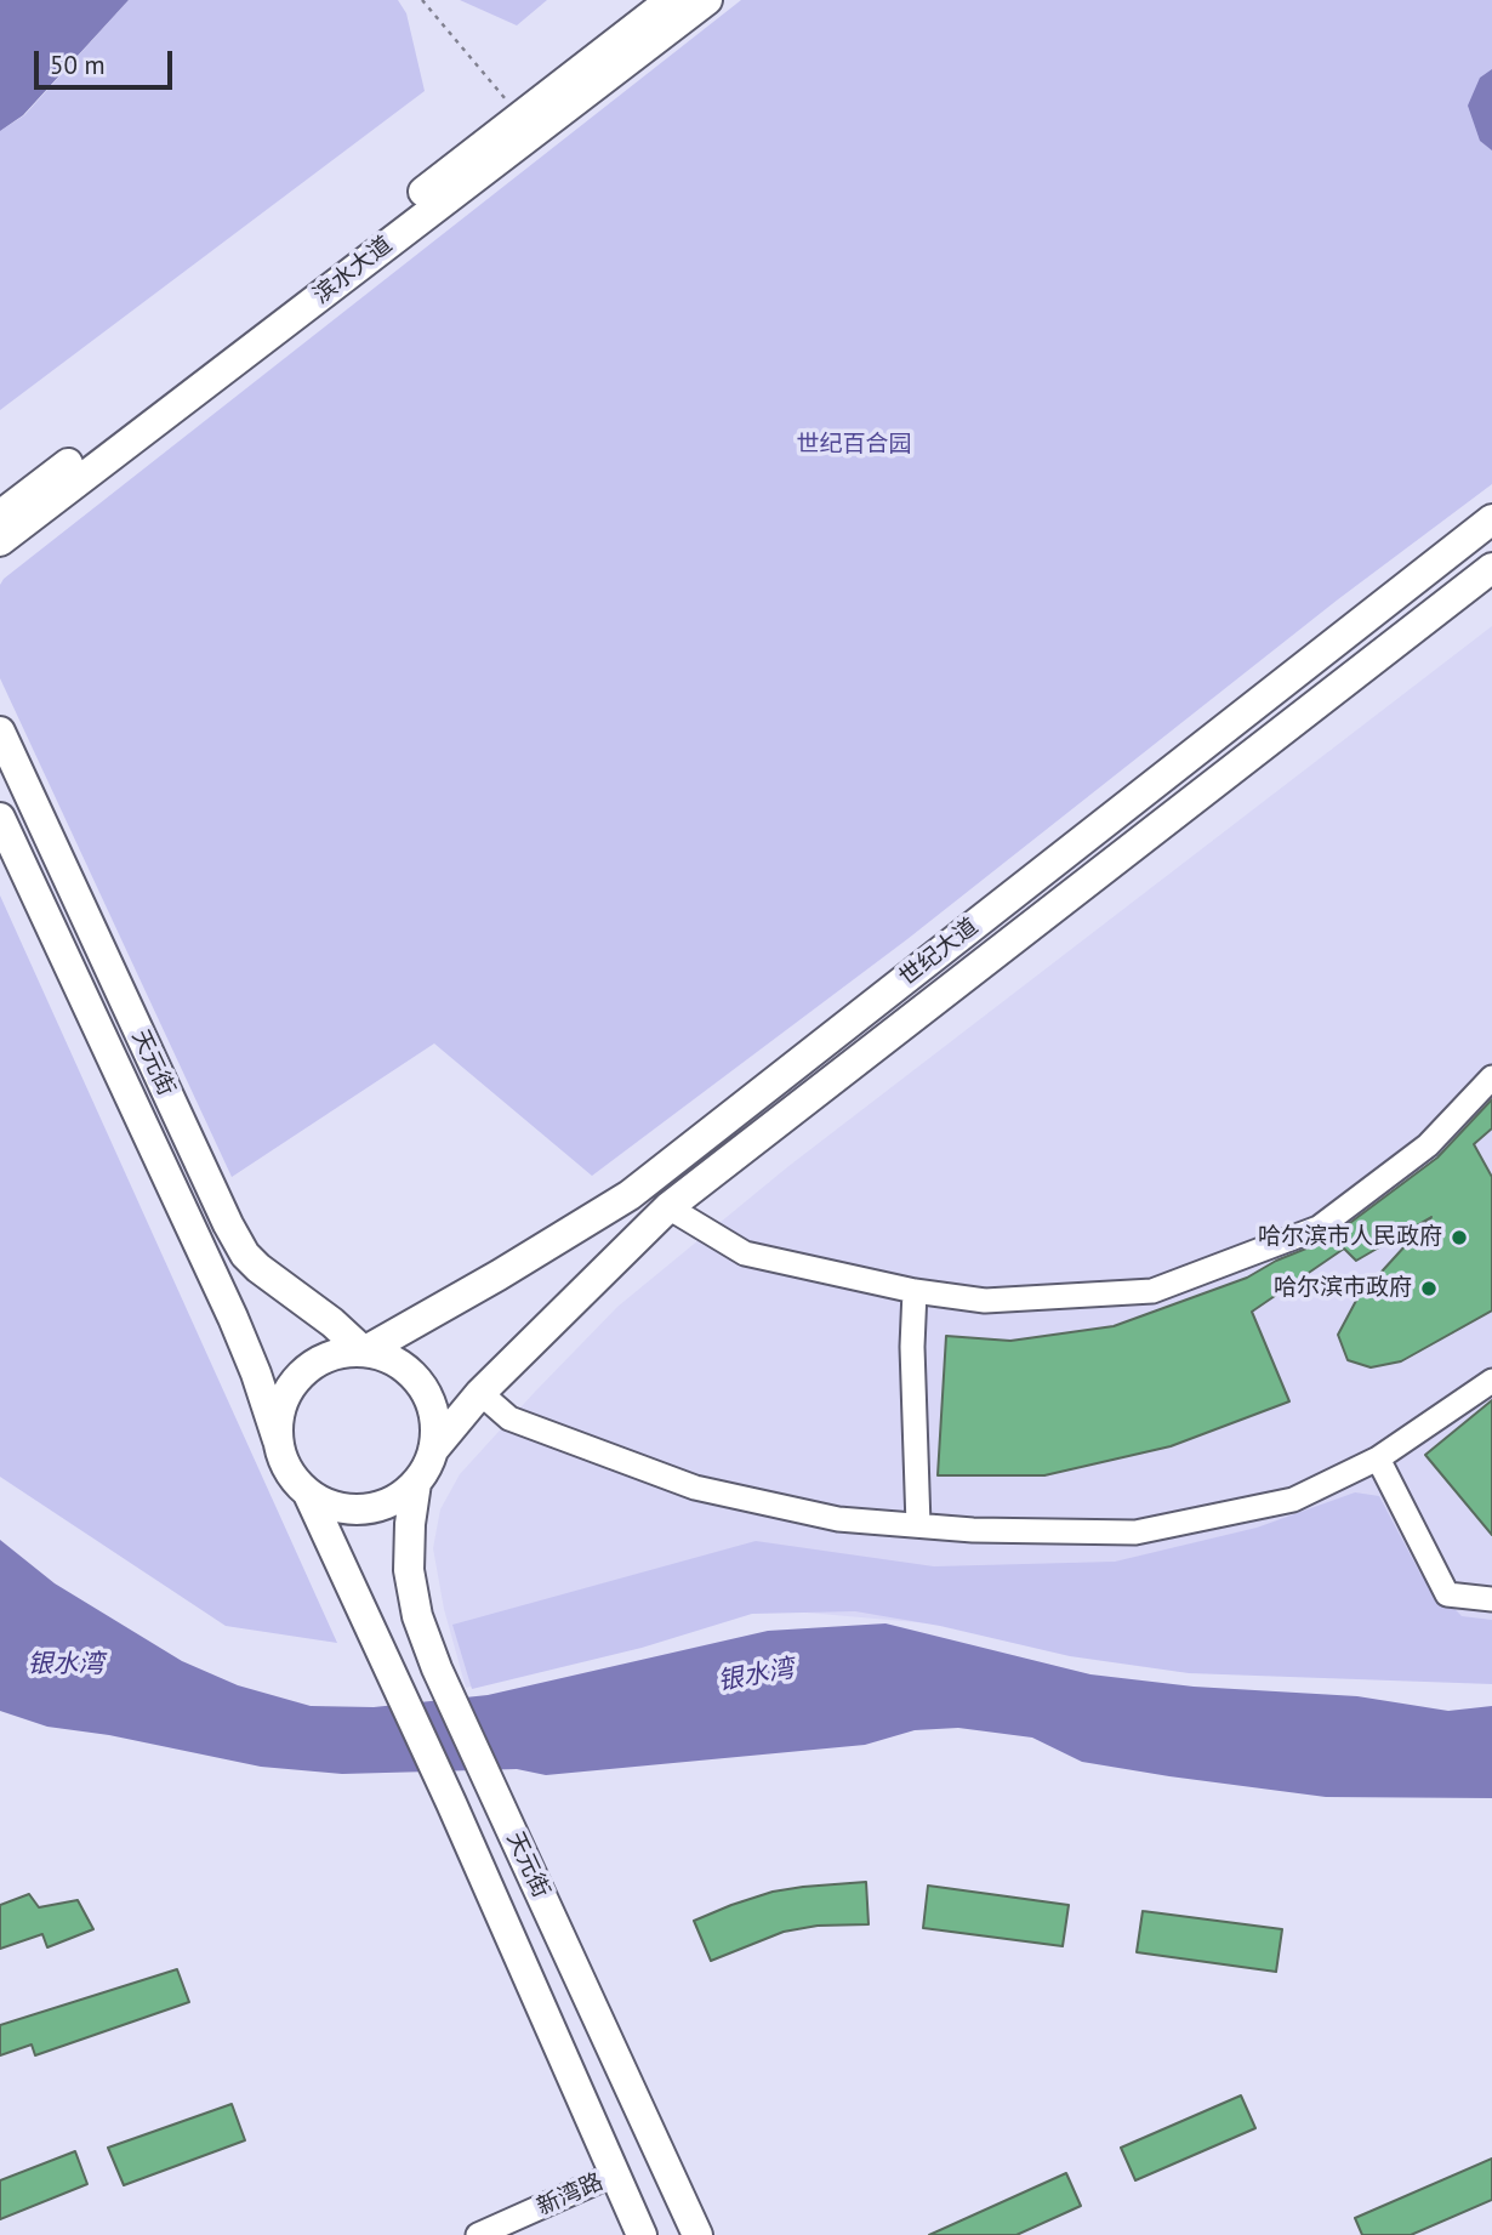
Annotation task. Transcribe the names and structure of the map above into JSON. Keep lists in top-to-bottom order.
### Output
{
  "streets": {
    "main road": ["滨水大道", "世纪大道", "天元街"],
    "street": ["新湾路"]
  },
  "crossings": [
    ["世纪大道", "天元街"],
    ["天元街", "新湾路"]
  ],
  "water": ["银水湾"],
  "parks": ["世纪百合园"],
  "places": ["哈尔滨市人民政府", "哈尔滨市政府"],
  "scale_bar": "50 m"
}
